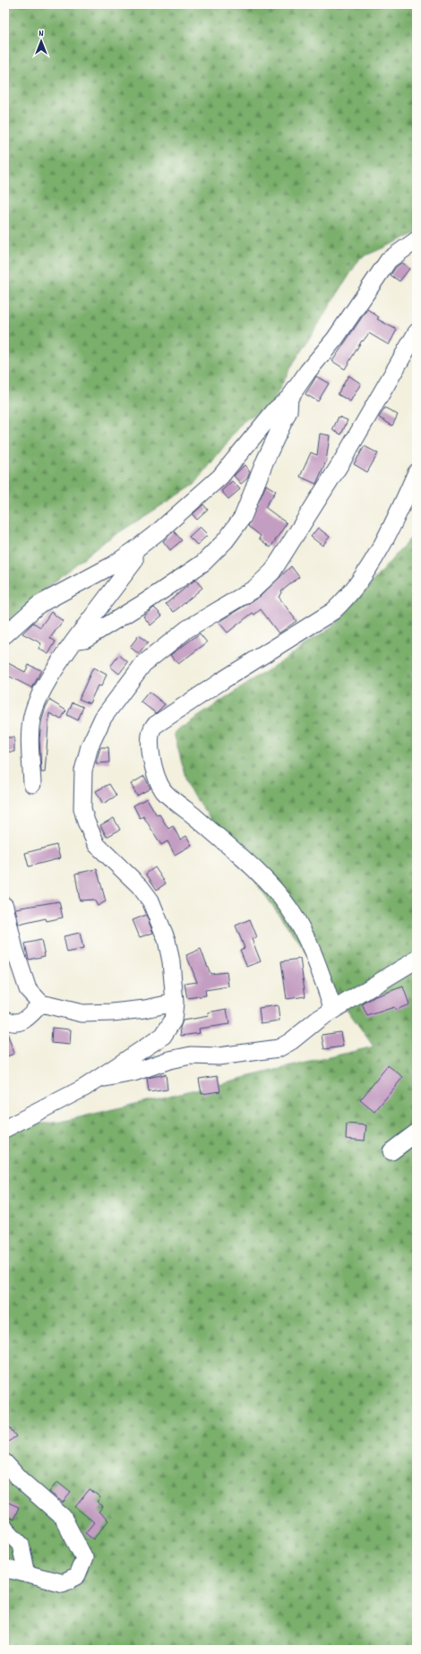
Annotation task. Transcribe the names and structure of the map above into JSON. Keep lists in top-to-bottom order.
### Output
{
  "north": "top"
}
